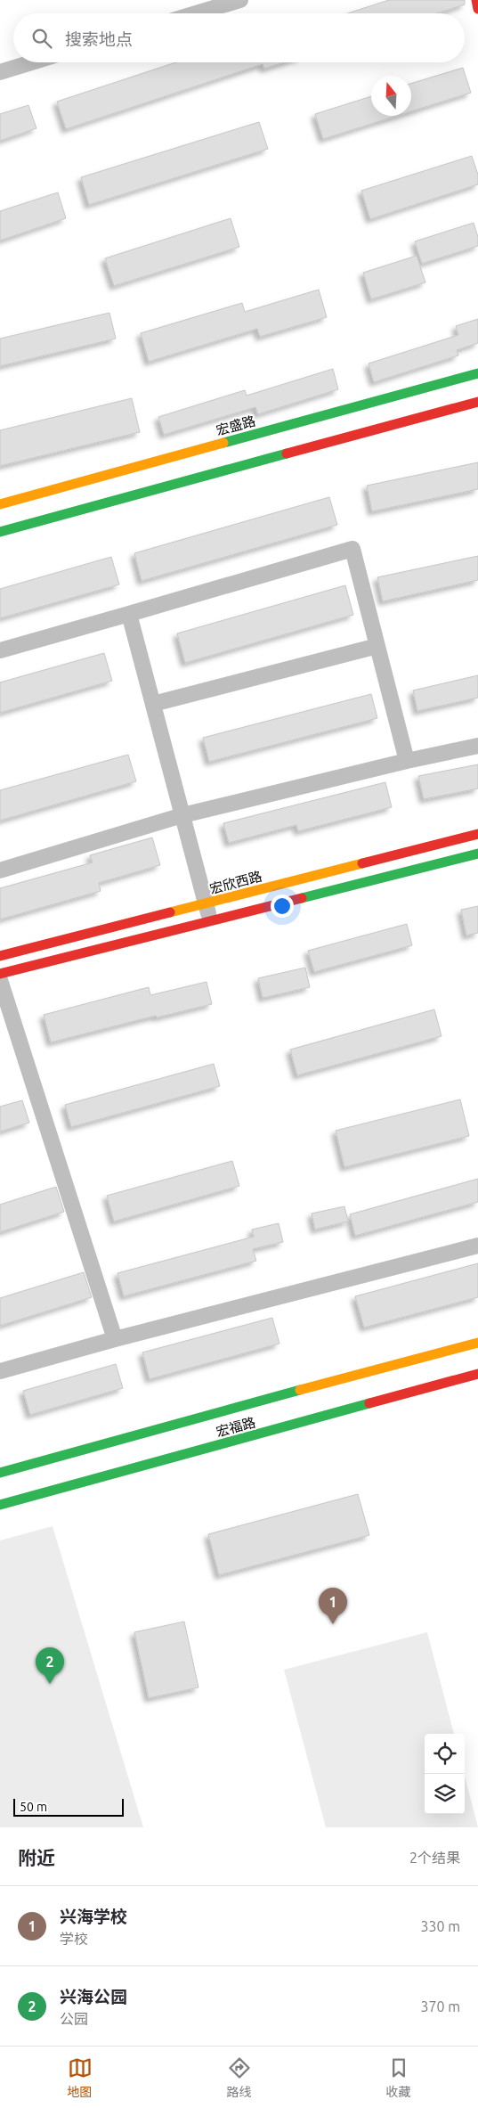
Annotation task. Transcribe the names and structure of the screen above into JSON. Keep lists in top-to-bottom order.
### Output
{
  "streets": {
    "street": ["宏盛路", "宏欣西路", "宏福路"]
  },
  "scale_bar": "50 m",
  "north": "top",
  "page": {
    "search": "搜索地点",
    "pins": ["1", "2"],
    "scale": "50 m",
    "heading": ["附近", "2个结果"],
    "list": [
      {
        "mark": "1",
        "name": "兴海学校",
        "note": "学校",
        "value": "330 m"
      },
      {
        "mark": "2",
        "name": "兴海公园",
        "note": "公园",
        "value": "370 m"
      }
    ],
    "nav": ["地图", "路线", "收藏"]
  }
}
